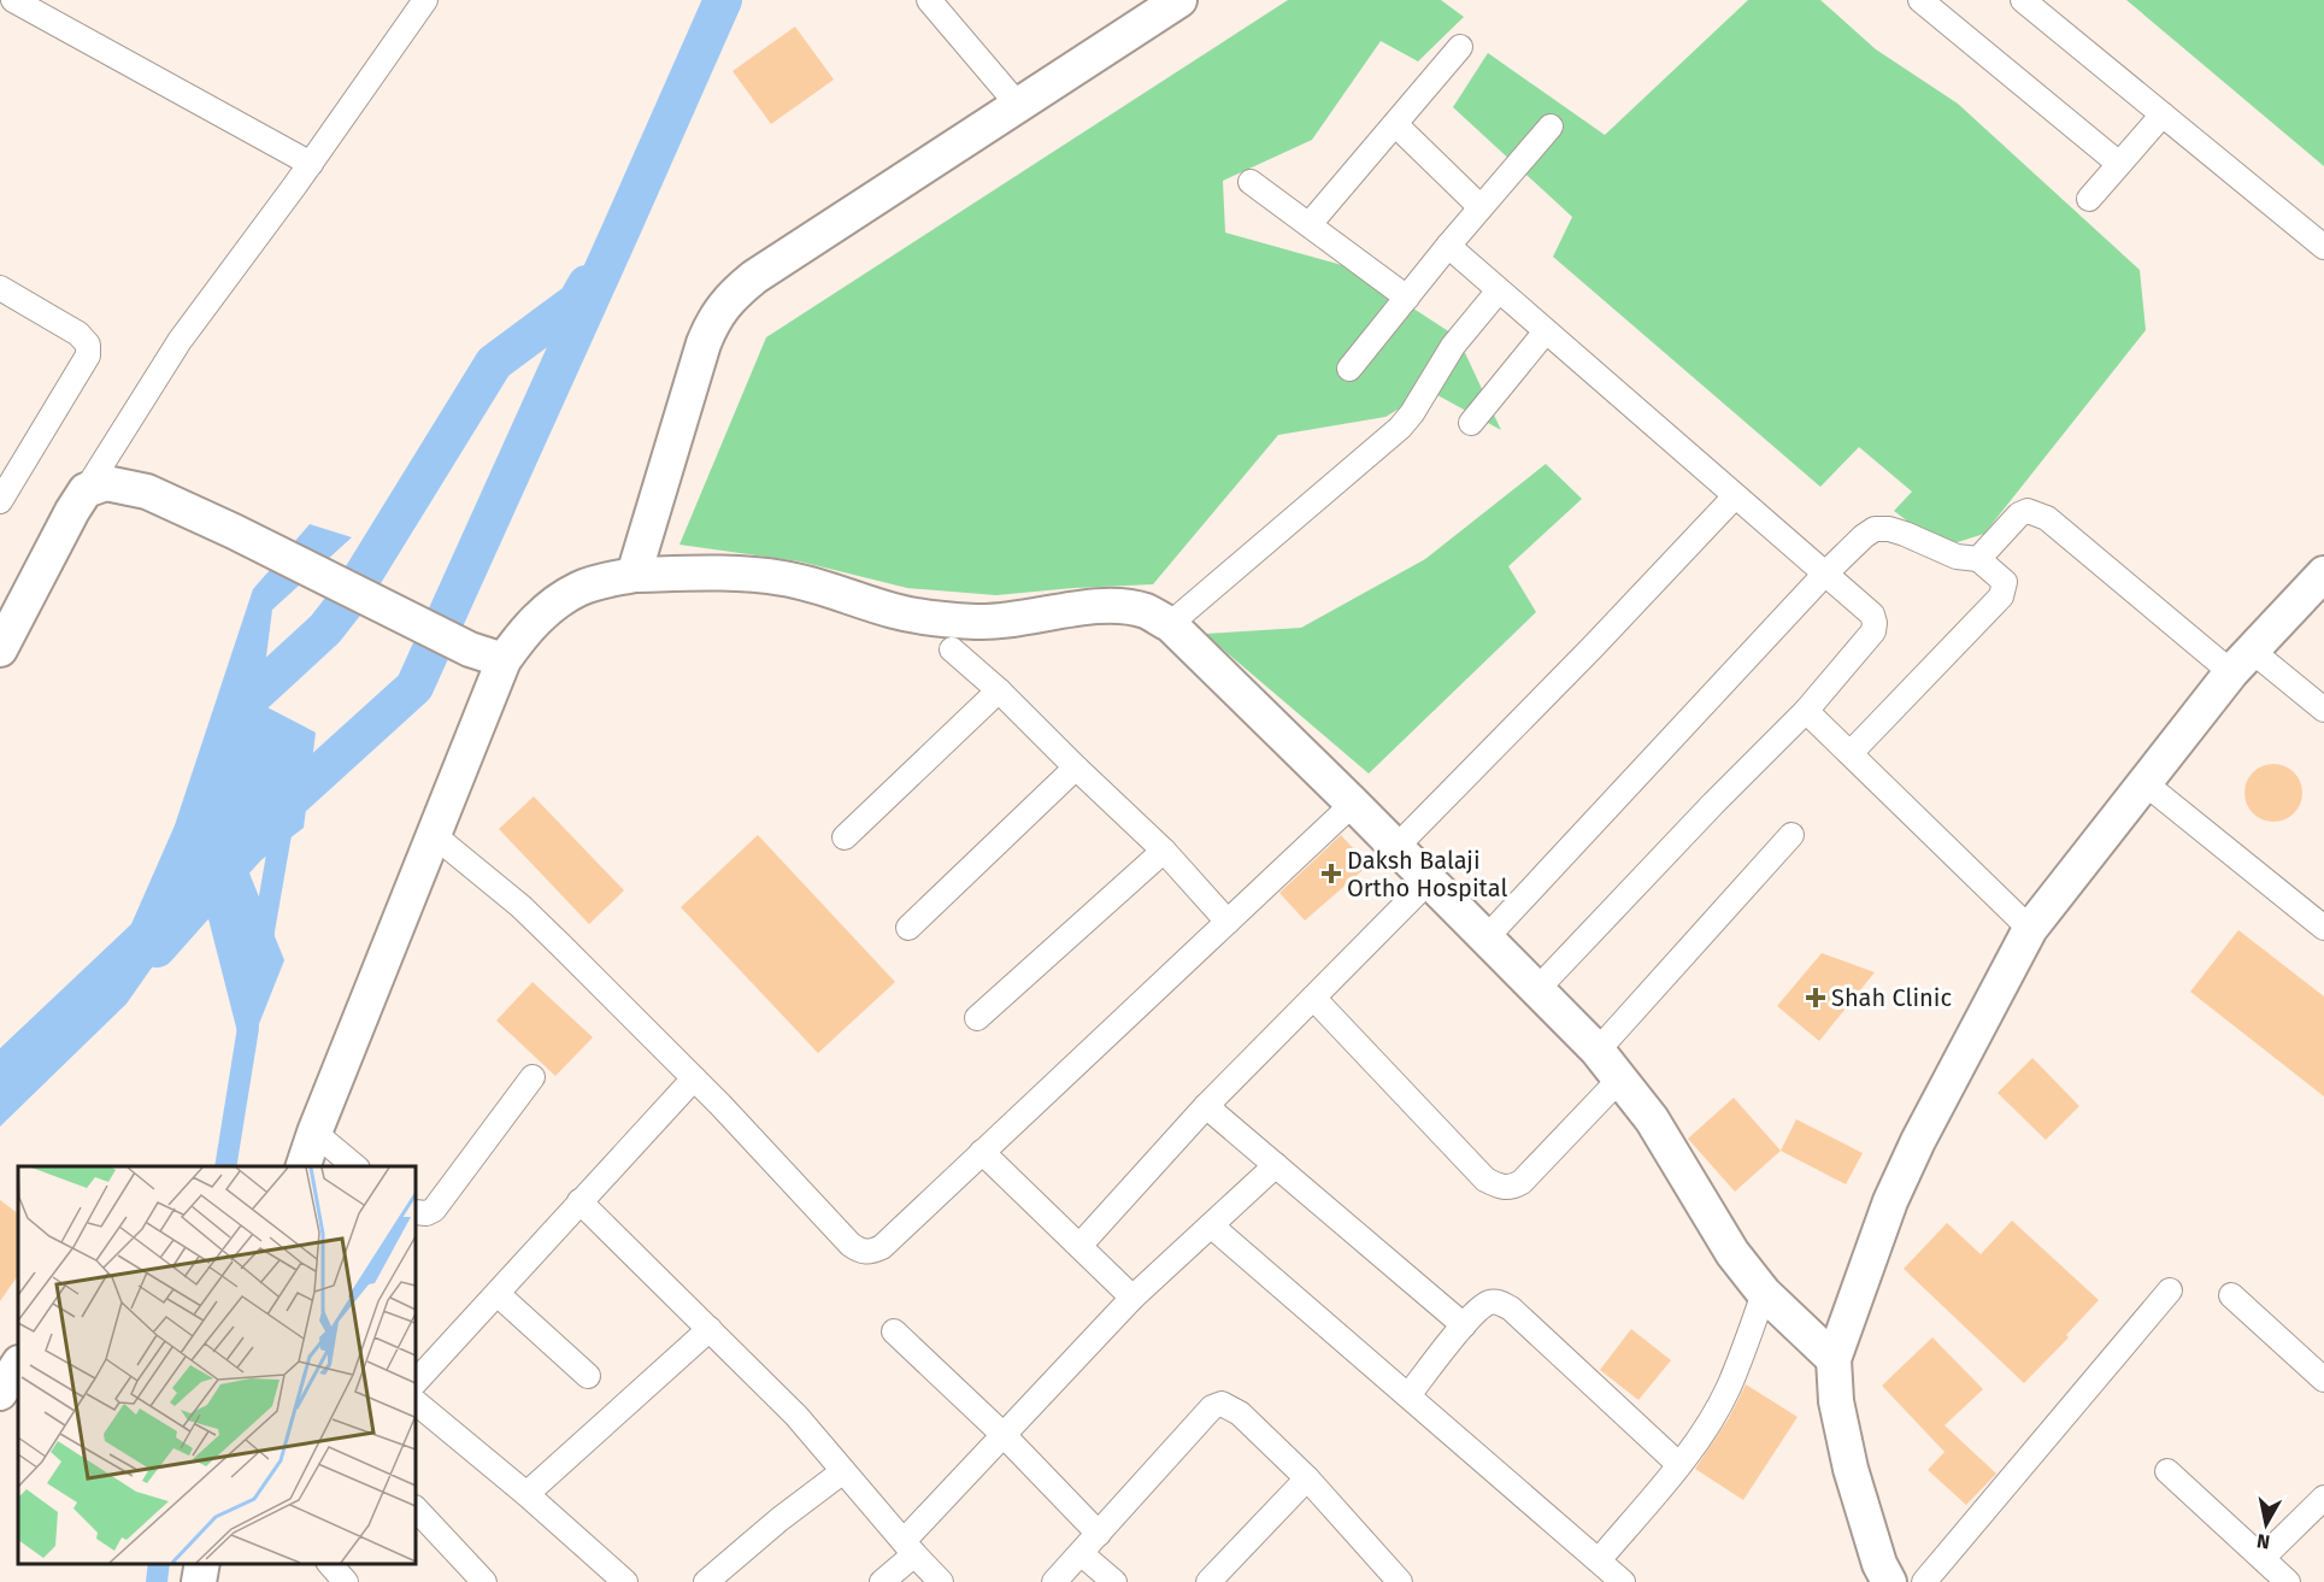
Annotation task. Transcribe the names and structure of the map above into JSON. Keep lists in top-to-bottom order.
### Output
{
  "places": {
    "health": ["Daksh Balaji Ortho Hospital", "Shah Clinic"]
  },
  "north": "bottom"
}
